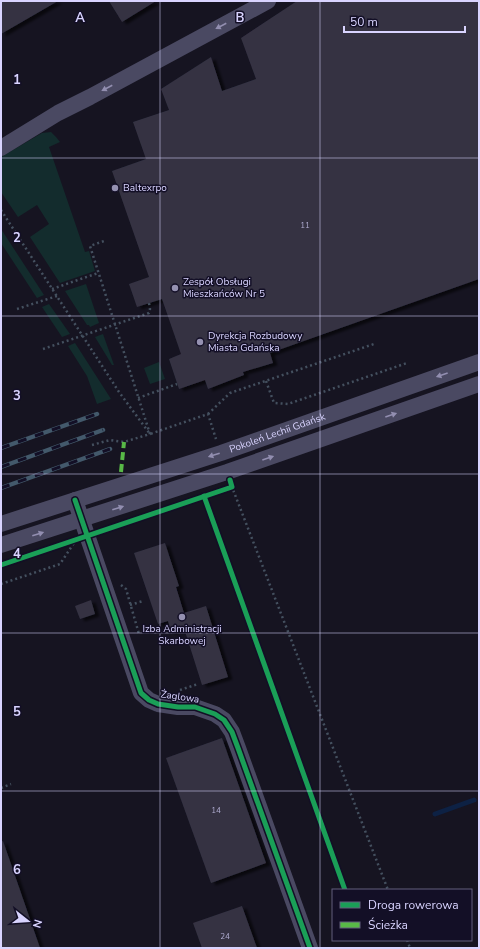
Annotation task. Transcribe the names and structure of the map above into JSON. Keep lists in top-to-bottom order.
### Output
{
  "streets": {
    "street": ["Pokoleń Lechii Gdańsk", "Żaglowa"]
  },
  "crossings": [
    ["Pokoleń Lechii Gdańsk", "Żaglowa"]
  ],
  "places": [
    "Baltexrpo",
    "Zespół Obsługi Mieszkańców Nr 5",
    "Dyrekcja Rozbudowy Miasta Gdańska",
    "Izba Administracji Skarbowej"
  ],
  "house_numbers": ["11", "14", "24"],
  "legend": ["Droga rowerowa", "Ścieżka"],
  "scale_bar": "50 m",
  "north": "right",
  "grid": {
    "columns": ["A", "B"],
    "rows": [
      "1",
      "2",
      "3",
      "4",
      "5",
      "6"
    ]
  }
}
